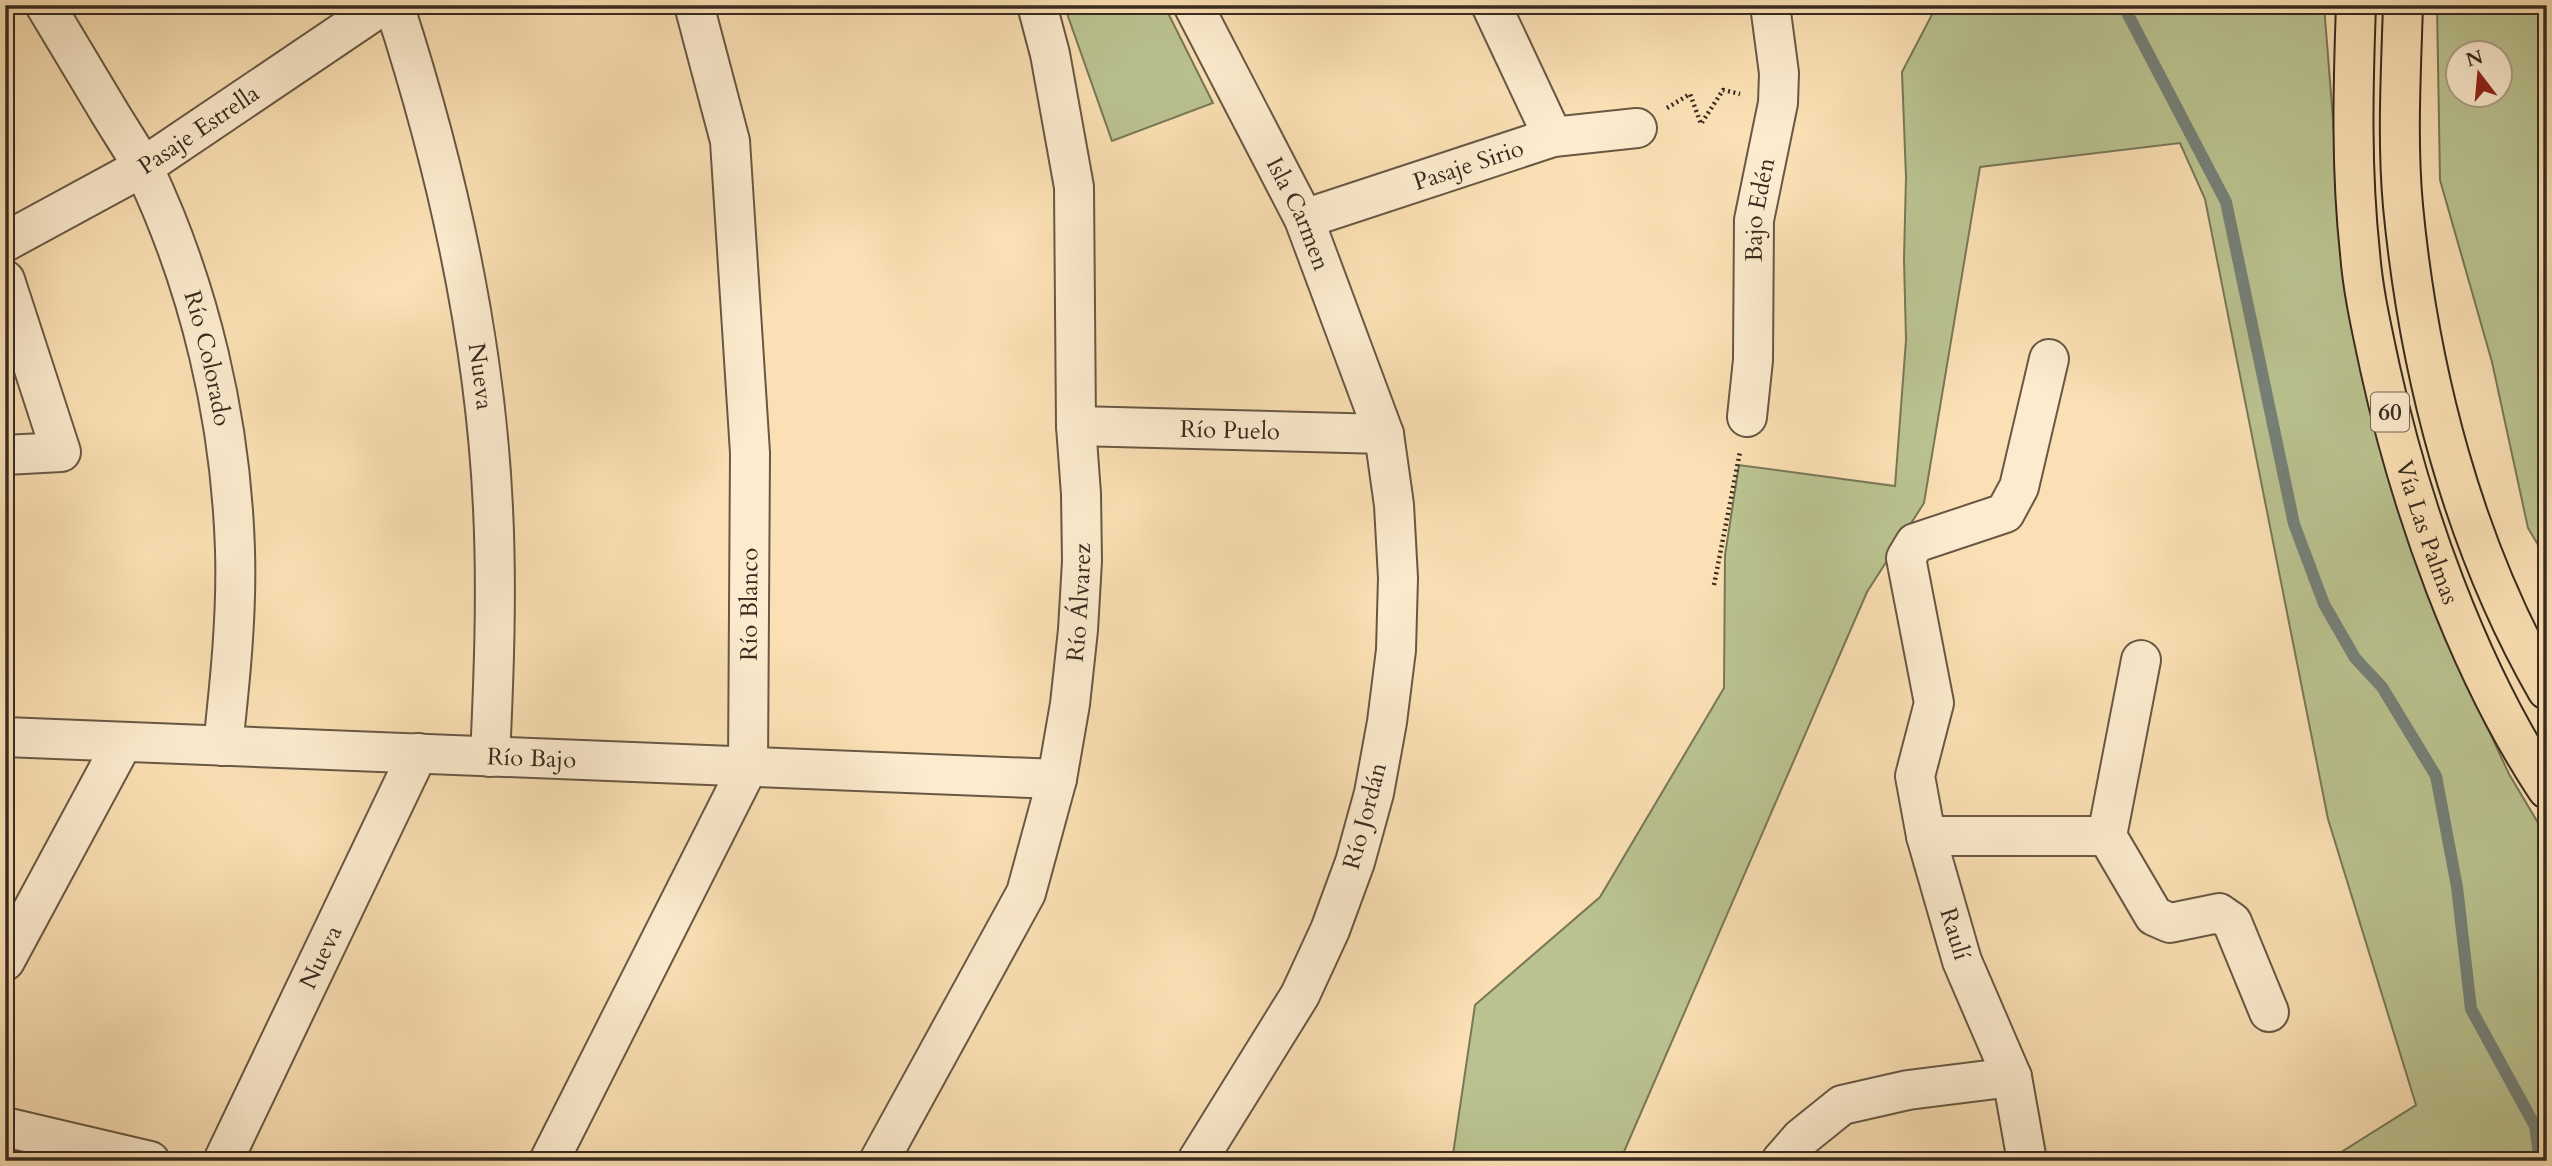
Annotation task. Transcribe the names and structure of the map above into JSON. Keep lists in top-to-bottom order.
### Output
{
  "streets": {
    "highway": ["60", "Vía Las Palmas"],
    "street": [
      "Pasaje Estrella",
      "Pasaje Sirio",
      "Bajo Edén",
      "Isla Carmen",
      "Río Colorado",
      "Nueva",
      "Río Puelo",
      "Río Álvarez",
      "Río Blanco",
      "Río Bajo",
      "Río Jordán",
      "Raulí"
    ]
  },
  "crossings": [
    ["Pasaje Estrella", "Río Colorado"],
    ["Pasaje Sirio", "Isla Carmen"],
    ["Isla Carmen", "Río Puelo"],
    ["Isla Carmen", "Río Jordán"],
    ["Río Colorado", "Río Bajo"],
    ["Nueva", "Río Bajo"],
    ["Río Puelo", "Río Álvarez"],
    ["Río Puelo", "Río Jordán"],
    ["Río Álvarez", "Río Bajo"],
    ["Río Blanco", "Río Bajo"]
  ],
  "north": "top"
}
